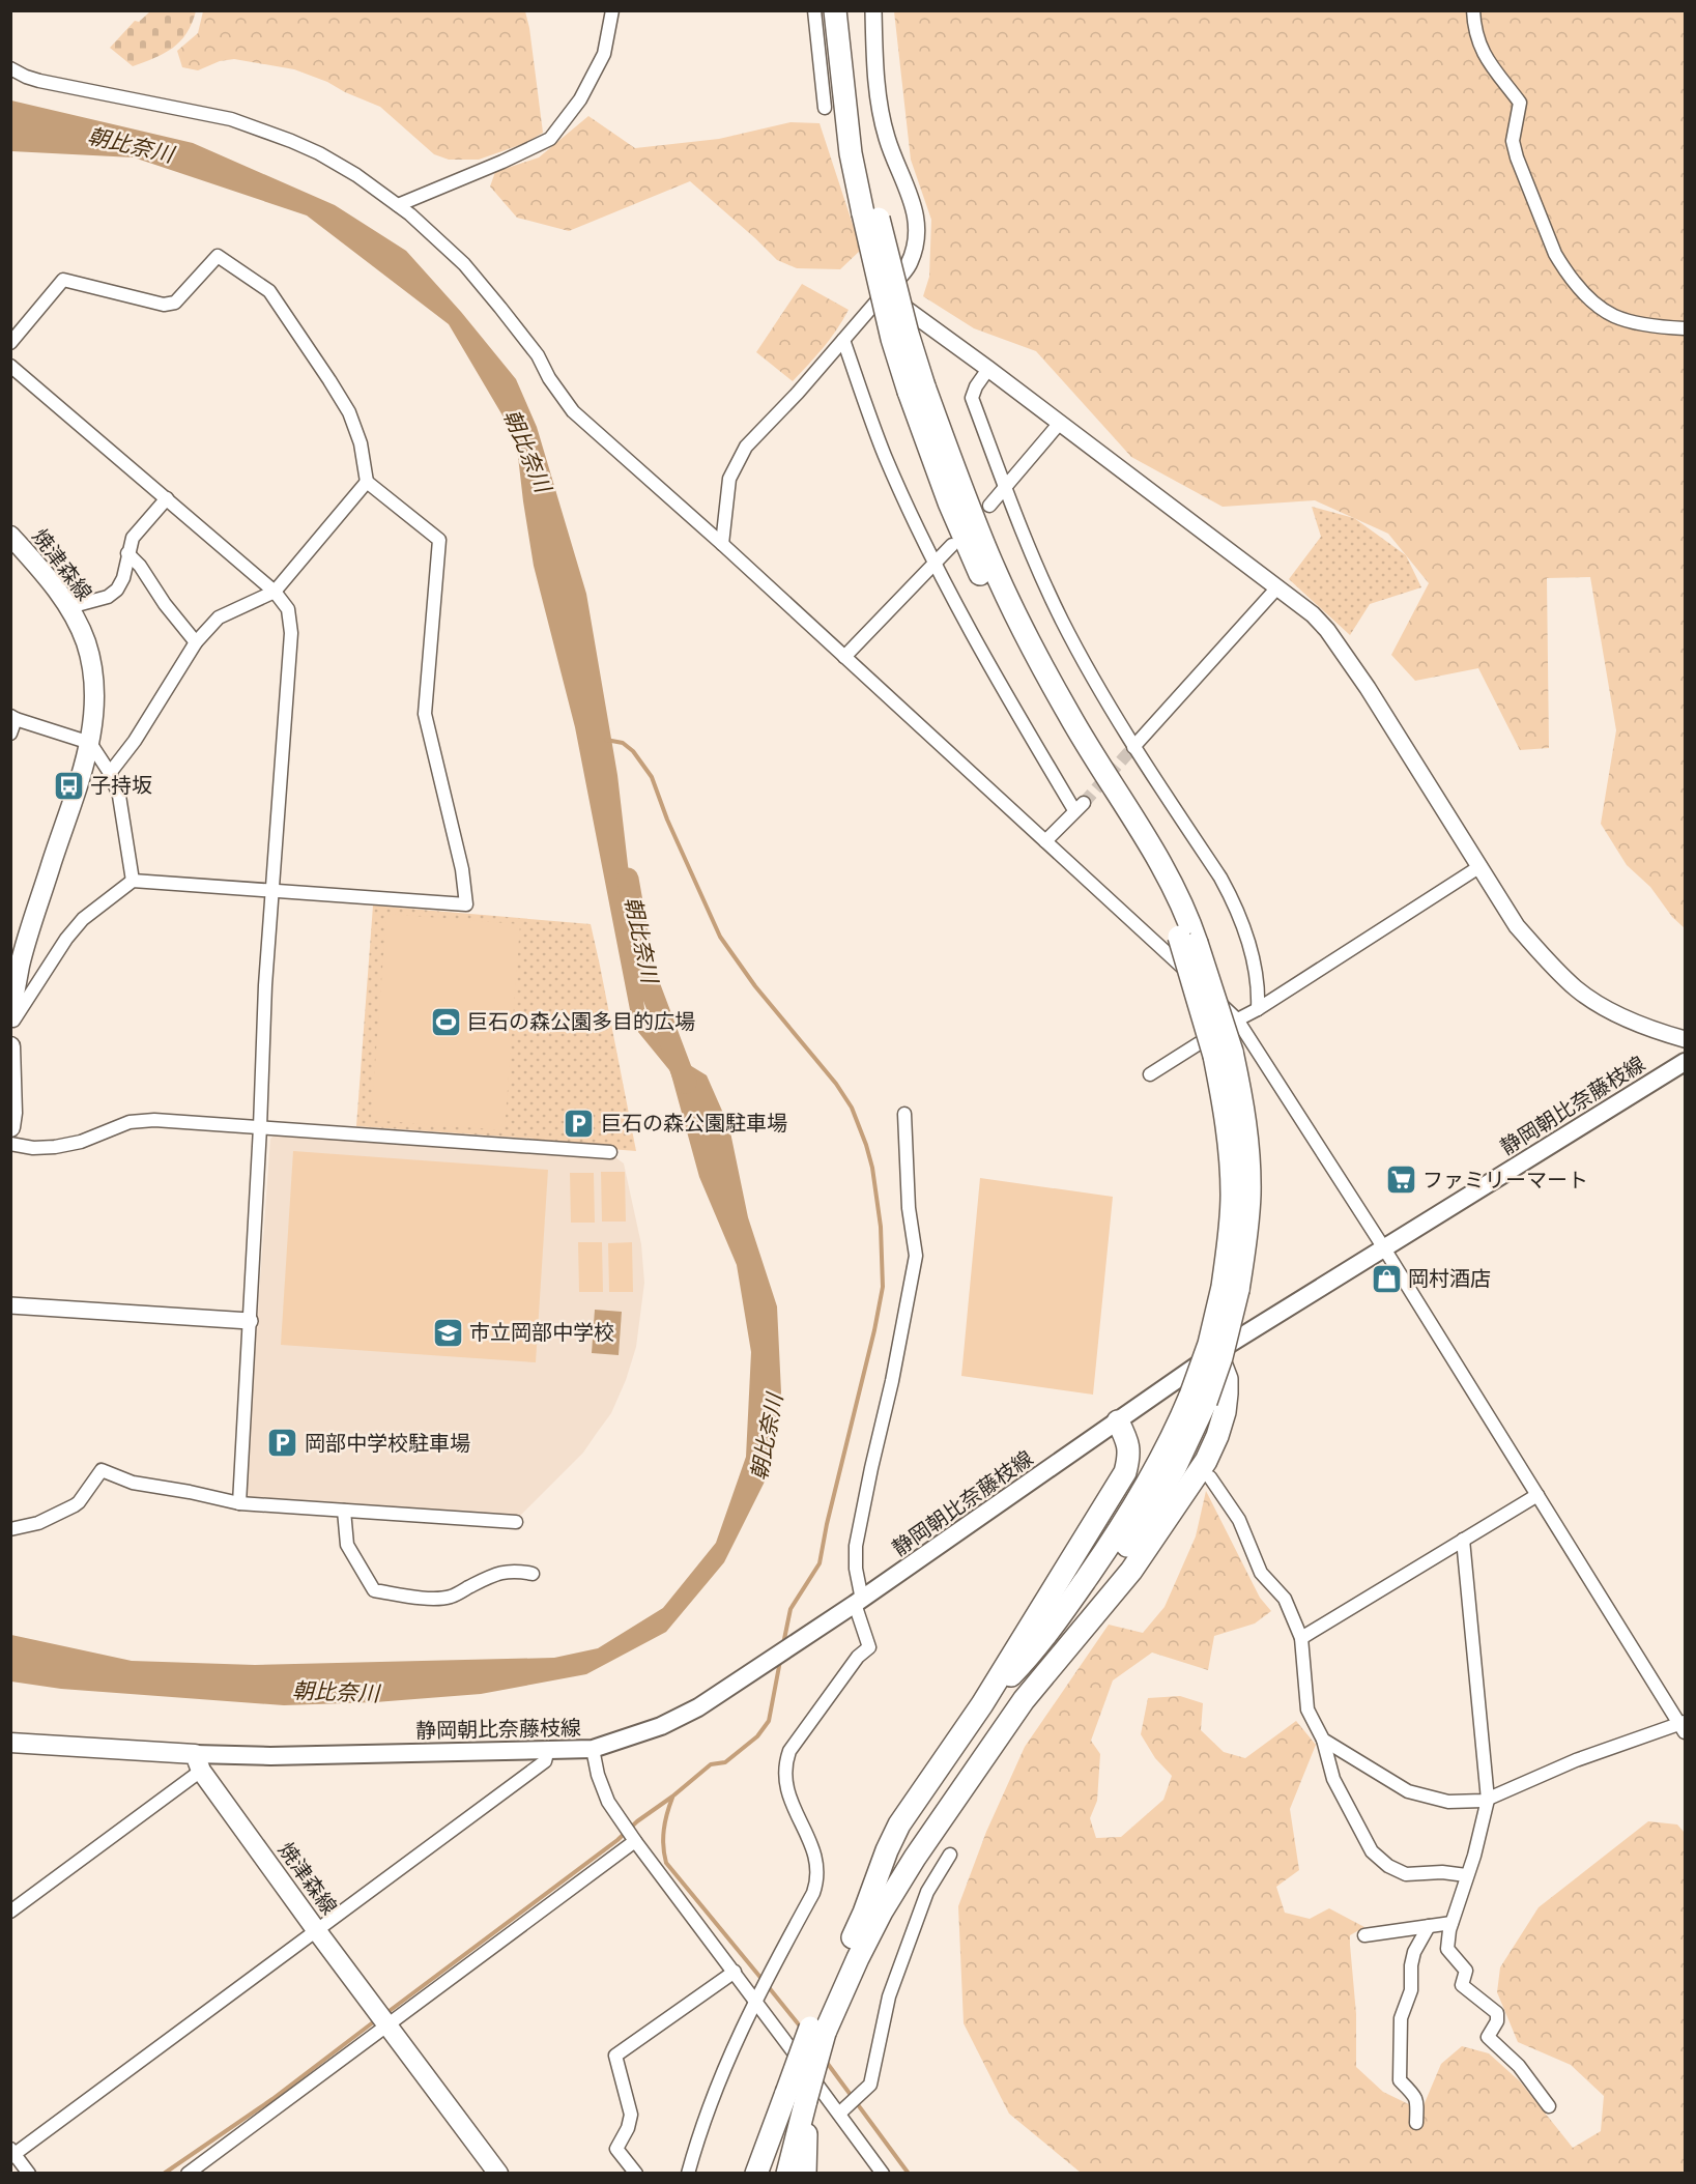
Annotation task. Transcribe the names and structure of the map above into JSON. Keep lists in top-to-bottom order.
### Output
{
  "streets": {
    "main road": ["焼津森線", "静岡朝比奈藤枝線"]
  },
  "crossings": [
    ["焼津森線", "静岡朝比奈藤枝線"]
  ],
  "water": ["朝比奈川"],
  "places": {
    "bus stop": ["子持坂"],
    "sports": ["巨石の森公園多目的広場"],
    "parking": ["巨石の森公園駐車場", "岡部中学校駐車場"],
    "supermarket": ["ファミリーマート"],
    "shop": ["岡村酒店"],
    "school or university": ["市立岡部中学校"]
  }
}
